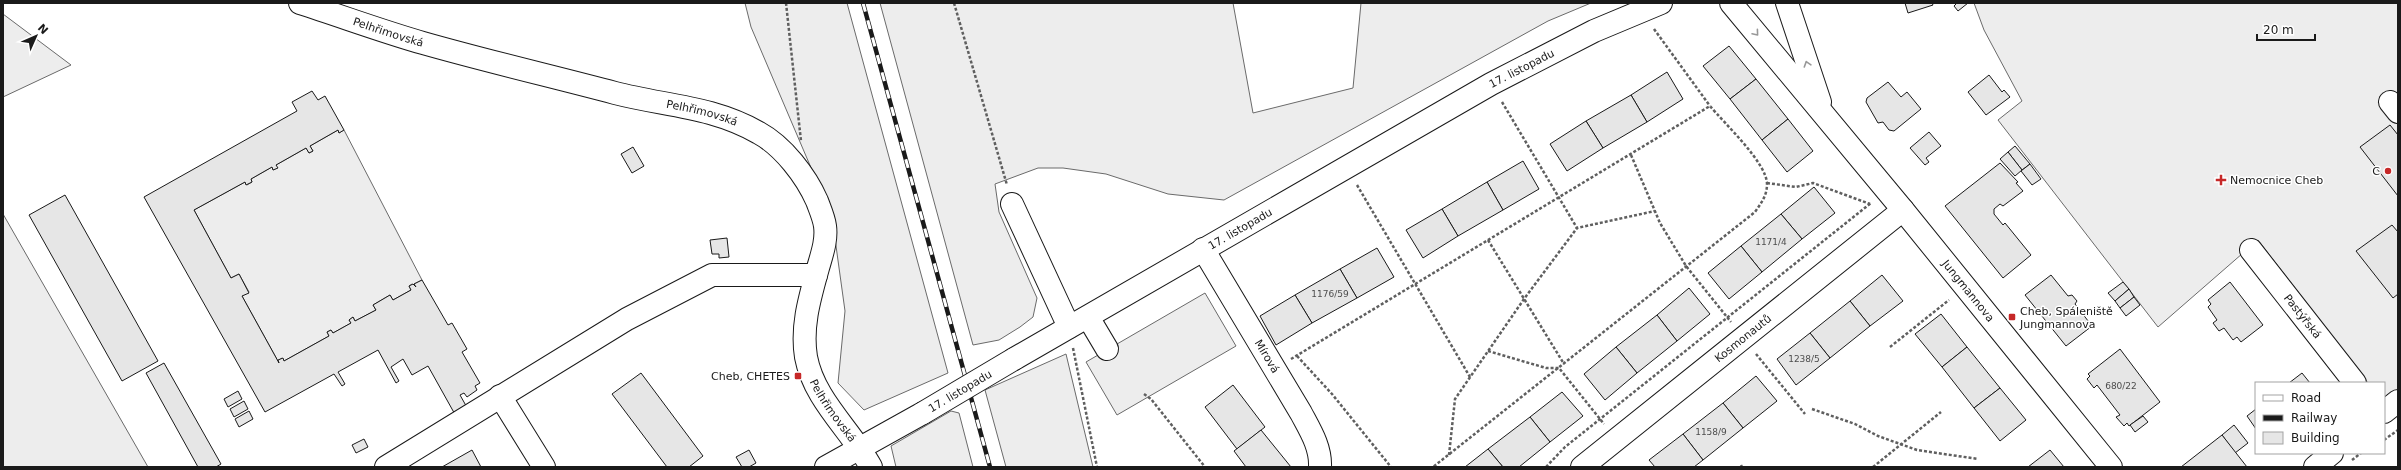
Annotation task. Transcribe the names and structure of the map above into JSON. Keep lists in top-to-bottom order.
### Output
{
  "streets": {
    "street": [
      "Pelhřimovská",
      "17. listopadu",
      "Jungmannova",
      "Pastýřská",
      "Kosmonautů",
      "Mírová"
    ]
  },
  "crossings": [
    ["Pelhřimovská", "17. listopadu"],
    ["17. listopadu", "Mírová"],
    ["Jungmannova", "Kosmonautů"]
  ],
  "places": {
    "other": ["C"],
    "health": ["Nemocnice Cheb"],
    "transit": ["Cheb, Spáleniště Jungmannova", "Cheb, CHETES"]
  },
  "house_numbers": [
    "1171/4",
    "1176/59",
    "1238/5",
    "680/22",
    "1158/9"
  ],
  "legend": ["Road", "Railway", "Building"],
  "scale_bar": "20 m",
  "north": "top right"
}
